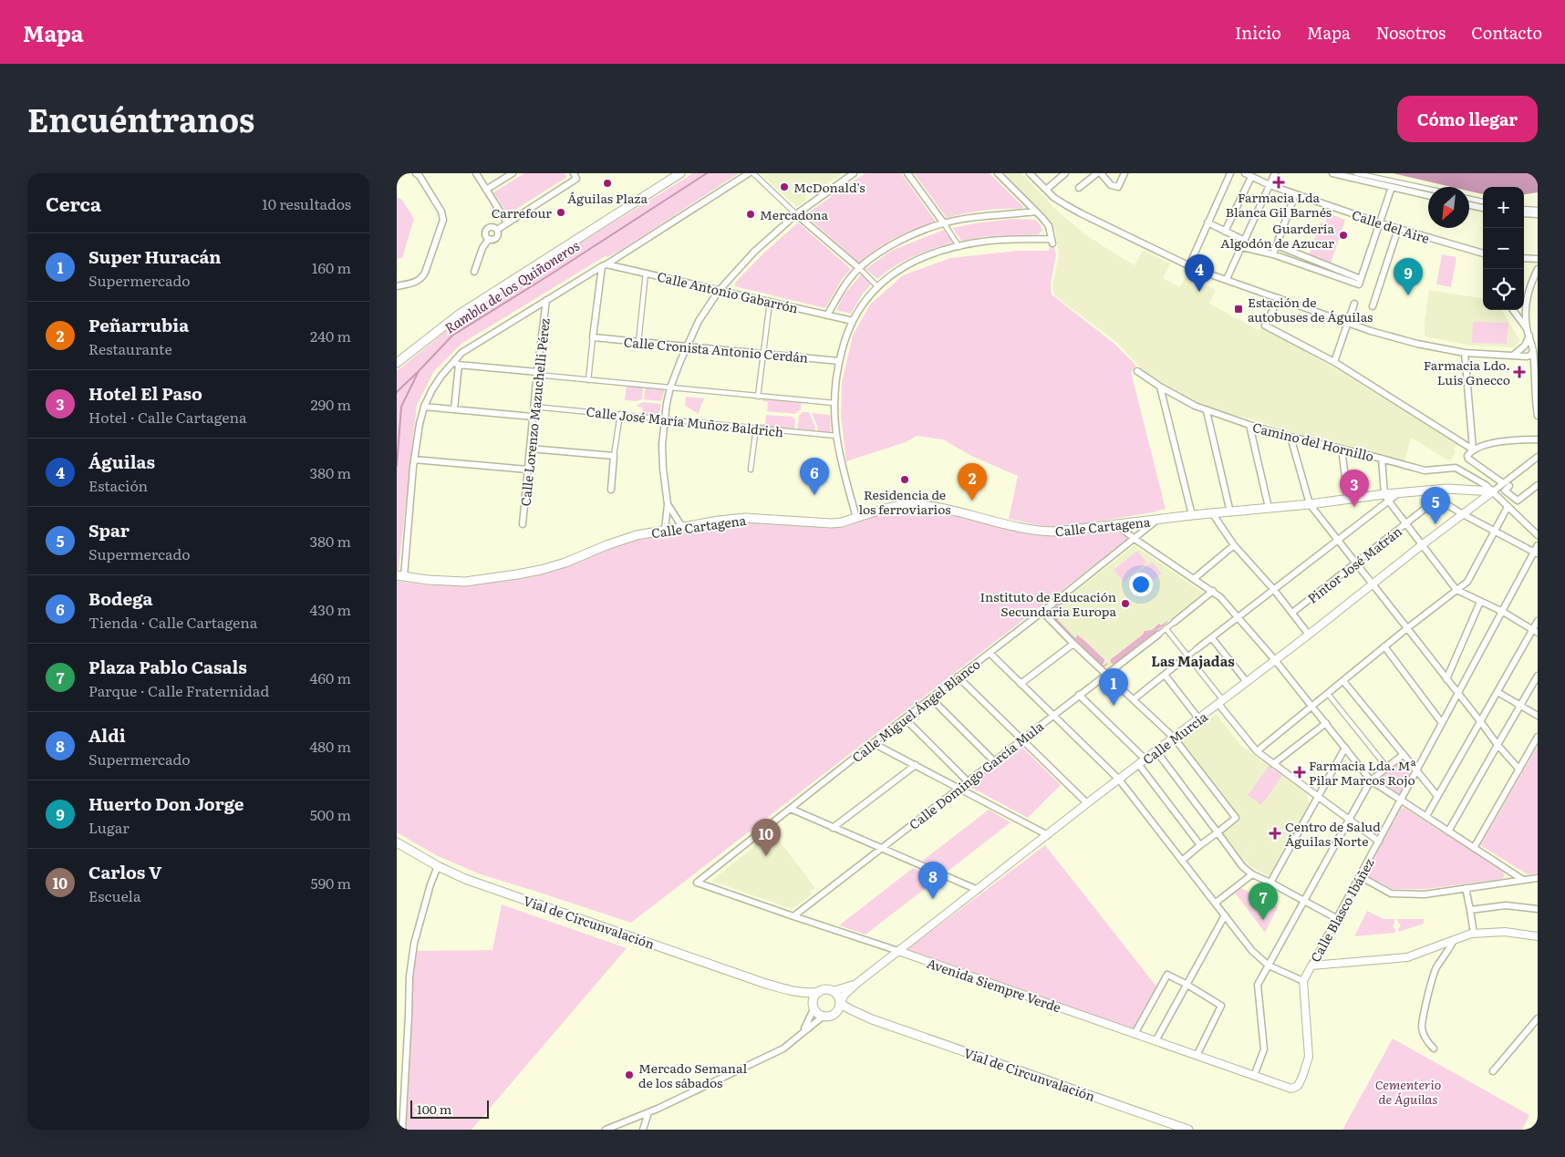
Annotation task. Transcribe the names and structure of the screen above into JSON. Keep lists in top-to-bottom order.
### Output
{
  "streets": {
    "main road": ["Calle Cartagena", "Vial de Circunvalación"],
    "street": [
      "Calle del Aire",
      "Calle Antonio Gabarrón",
      "Calle Cronista Antonio Cerdán",
      "Calle Lorenzo Mazuchelli Pérez",
      "Calle José María Muñoz Baldrich",
      "Camino del Hornillo",
      "Pintor José Matrán",
      "Calle Miguel Ángel Blanco",
      "Calle Murcia",
      "Calle Domingo García Mula",
      "Calle Blasco Ibáñez",
      "Avenida Siempre Verde"
    ]
  },
  "crossings": [
    ["Calle Lorenzo Mazuchelli Pérez", "Calle José María Muñoz Baldrich"],
    ["Camino del Hornillo", "Calle Cartagena"],
    ["Camino del Hornillo", "Calle Murcia"],
    ["Calle Cartagena", "Pintor José Matrán"],
    ["Calle Cartagena", "Calle Miguel Ángel Blanco"],
    ["Calle Cartagena", "Calle Murcia"],
    ["Calle Miguel Ángel Blanco", "Avenida Siempre Verde"],
    ["Calle Murcia", "Vial de Circunvalación"],
    ["Calle Murcia", "Avenida Siempre Verde"],
    ["Calle Domingo García Mula", "Avenida Siempre Verde"],
    ["Calle Blasco Ibáñez", "Avenida Siempre Verde"]
  ],
  "districts": ["Las Majadas"],
  "water": ["Rambla de los Quiñoneros"],
  "parks": ["Cementerio de Águilas"],
  "places": {
    "health": [
      "Farmacia Lda Blanca Gil Barnés",
      "Farmacia Ldo. Luis Gnecco",
      "Farmacia Lda. Mª Pilar Marcos Rojo",
      "Centro de Salud Águilas Norte"
    ],
    "other": [
      "Águilas Plaza",
      "McDonald's",
      "Carrefour",
      "Mercadona",
      "Guardería Algodón de Azucar",
      "Residencia de los ferroviarios",
      "Instituto de Educación Secundaria Europa",
      "Mercado Semanal de los sábados"
    ],
    "transit": ["Estación de autobuses de Águilas"]
  },
  "scale_bar": "100 m",
  "north": "bottom left",
  "page": {
    "header": "Mapa",
    "nav": [
      "Inicio",
      "Mapa",
      "Nosotros",
      "Contacto"
    ],
    "title": "Encuéntranos",
    "buttons": "Cómo llegar",
    "heading": ["Cerca", "10 resultados"],
    "map_buttons": ["+", "−"],
    "list": [
      {
        "mark": "1",
        "name": "Super Huracán",
        "note": "Supermercado",
        "value": "160 m"
      },
      {
        "mark": "2",
        "name": "Peñarrubia",
        "note": "Restaurante",
        "value": "240 m"
      },
      {
        "mark": "3",
        "name": "Hotel El Paso",
        "note": "Hotel · Calle Cartagena",
        "value": "290 m"
      },
      {
        "mark": "4",
        "name": "Águilas",
        "note": "Estación",
        "value": "380 m"
      },
      {
        "mark": "5",
        "name": "Spar",
        "note": "Supermercado",
        "value": "380 m"
      },
      {
        "mark": "6",
        "name": "Bodega",
        "note": "Tienda · Calle Cartagena",
        "value": "430 m"
      },
      {
        "mark": "7",
        "name": "Plaza Pablo Casals",
        "note": "Parque · Calle Fraternidad",
        "value": "460 m"
      },
      {
        "mark": "8",
        "name": "Aldi",
        "note": "Supermercado",
        "value": "480 m"
      },
      {
        "mark": "9",
        "name": "Huerto Don Jorge",
        "note": "Lugar",
        "value": "500 m"
      },
      {
        "mark": "10",
        "name": "Carlos V",
        "note": "Escuela",
        "value": "590 m"
      }
    ],
    "pins": [
      "4",
      "9",
      "6",
      "2",
      "3",
      "5",
      "1",
      "10",
      "8",
      "7"
    ],
    "scale": "100 m"
  }
}
